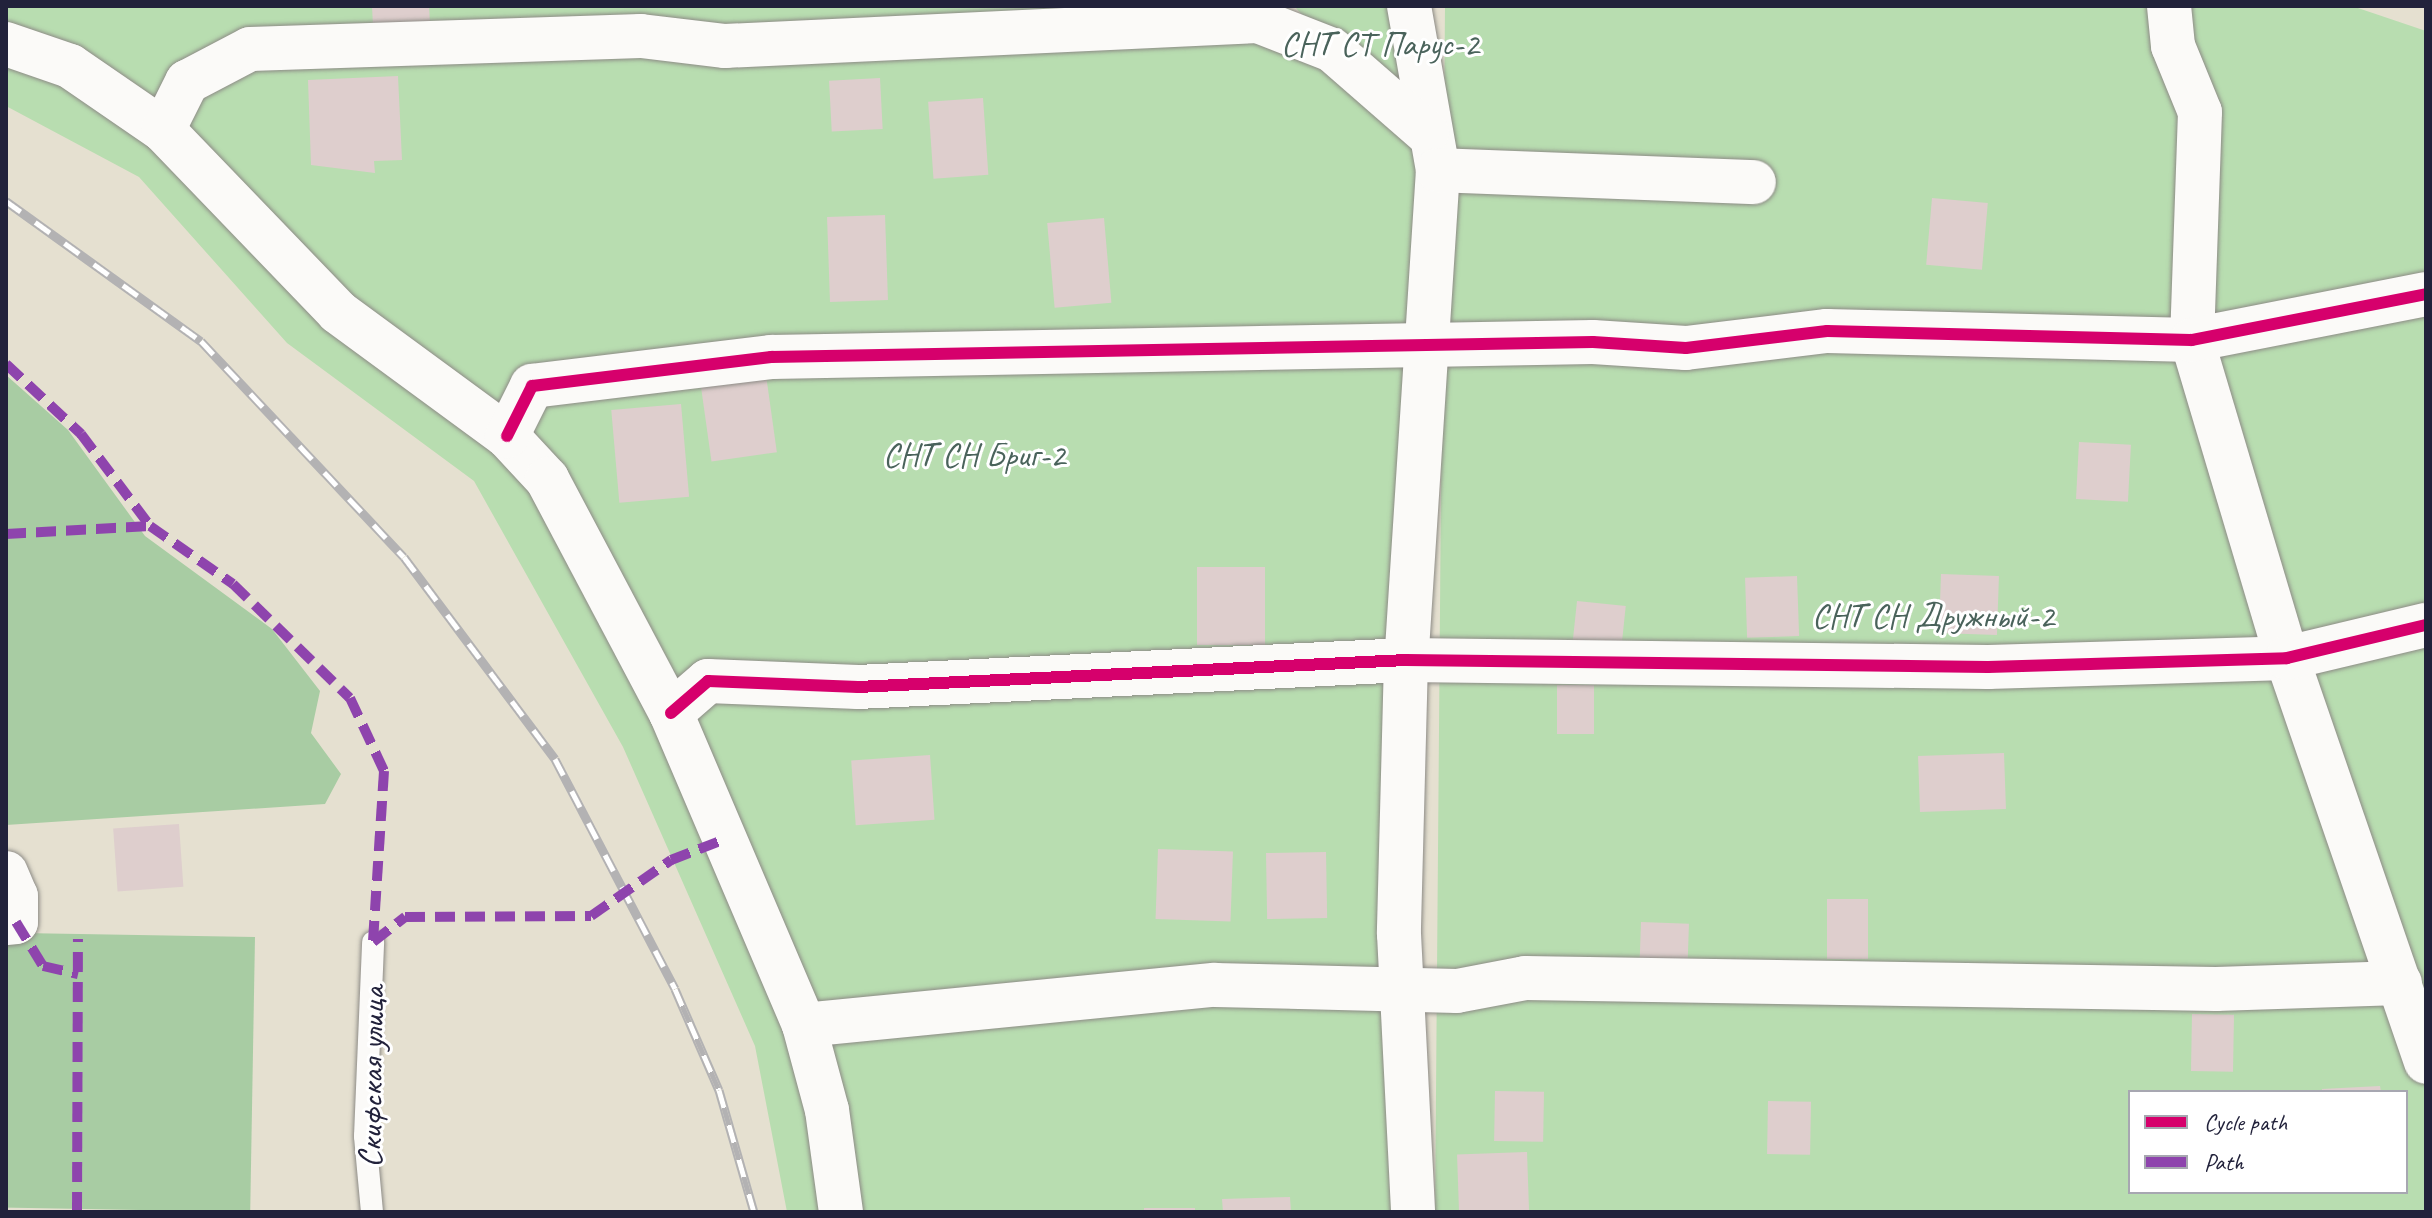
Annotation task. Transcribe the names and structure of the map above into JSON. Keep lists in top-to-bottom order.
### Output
{
  "streets": {
    "lane": ["Скифская улица"]
  },
  "parks": ["СНТ СТ Парус-2", "СНТ СН Бриг-2", "СНТ СН Дружный-2"],
  "legend": ["Cycle path", "Path"]
}
